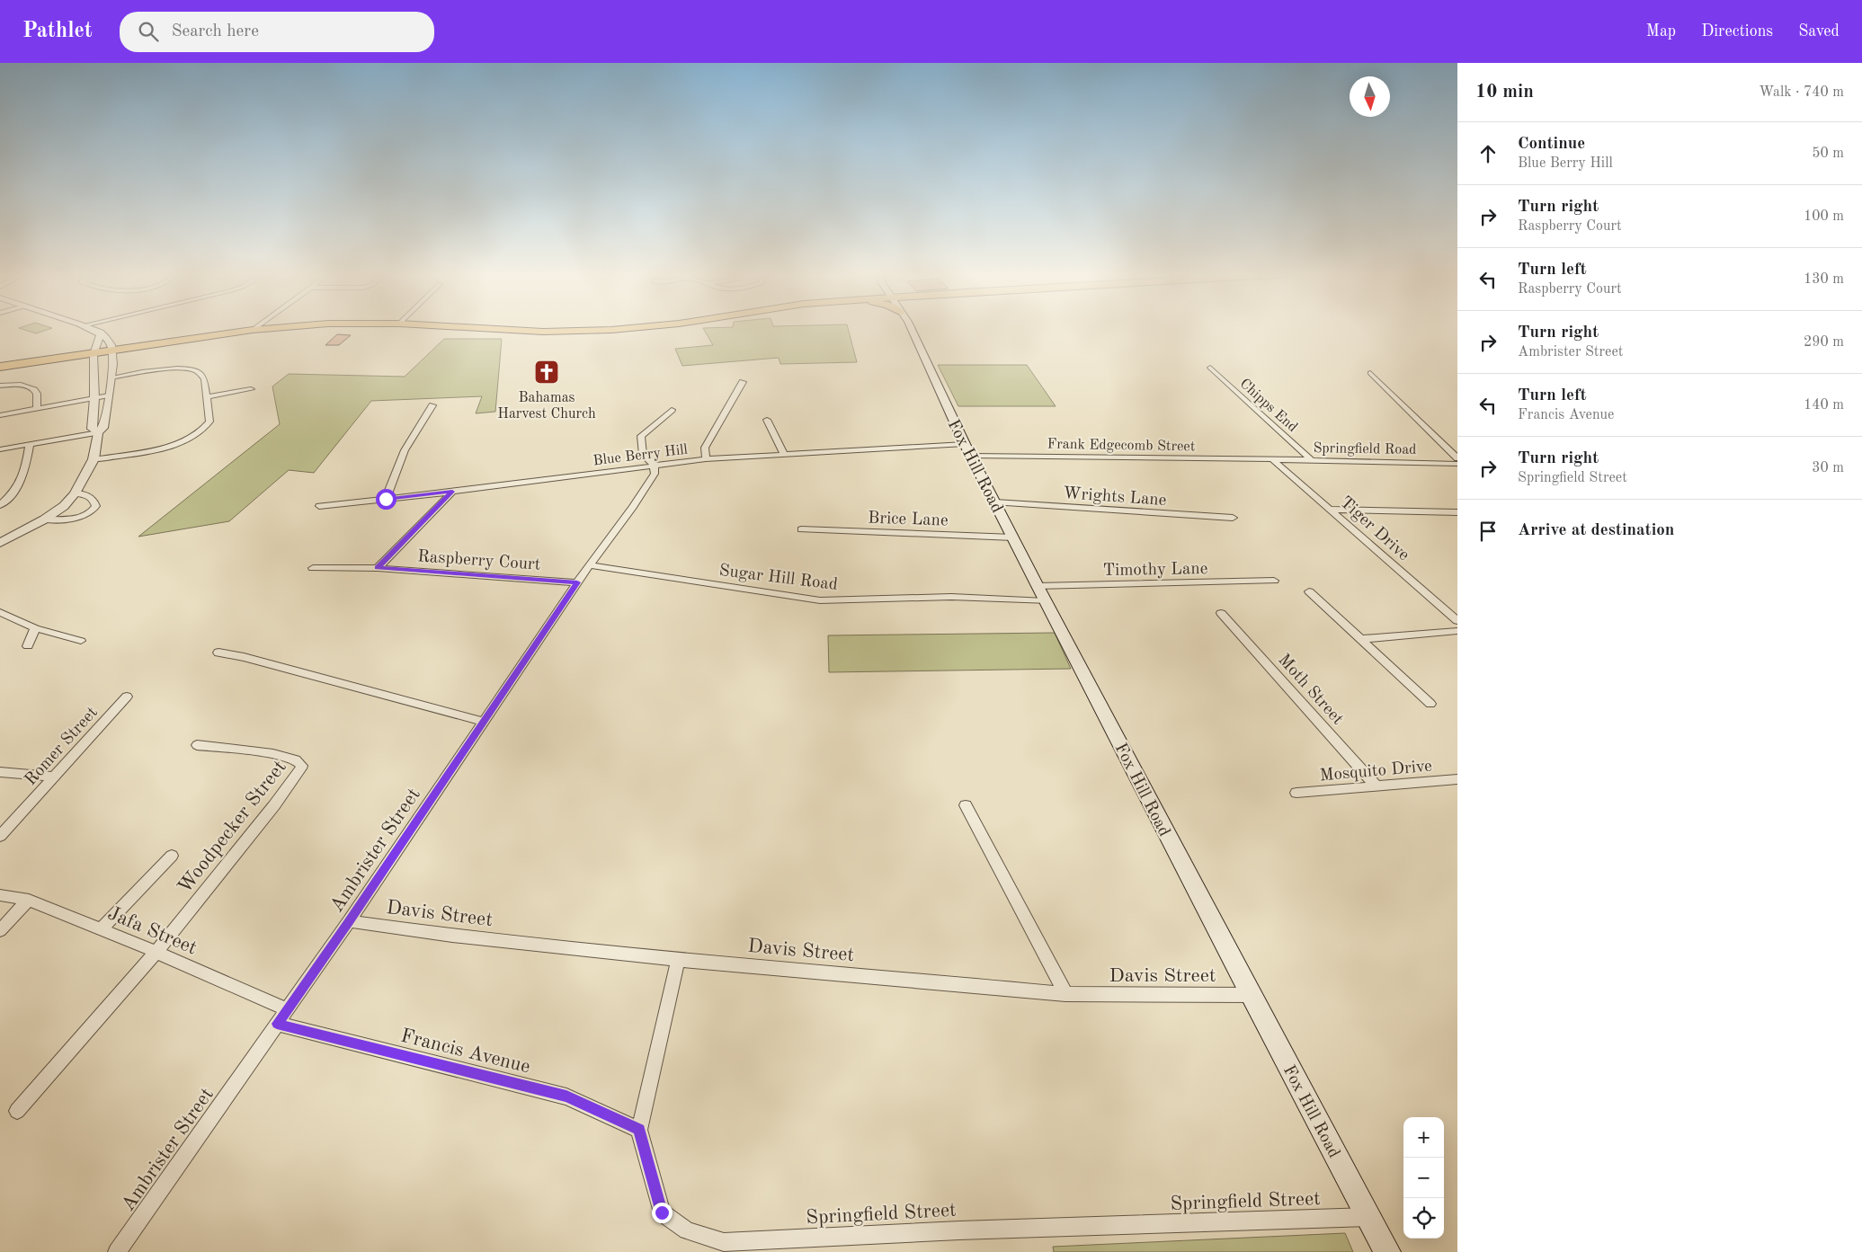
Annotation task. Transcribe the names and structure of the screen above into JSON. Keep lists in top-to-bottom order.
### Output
{
  "streets": {
    "main road": ["Fox Hill Road"],
    "street": [
      "Chipps End",
      "Frank Edgecomb Street",
      "Springfield Road",
      "Blue Berry Hill",
      "Wrights Lane",
      "Brice Lane",
      "Tiger Drive",
      "Raspberry Court",
      "Timothy Lane",
      "Sugar Hill Road",
      "Moth Street",
      "Romer Street",
      "Mosquito Drive",
      "Woodpecker Street",
      "Ambrister Street",
      "Davis Street",
      "Jafa Street",
      "Francis Avenue",
      "Springfield Street"
    ]
  },
  "crossings": [
    ["Chipps End", "Springfield Road"],
    ["Frank Edgecomb Street", "Springfield Road"],
    ["Frank Edgecomb Street", "Blue Berry Hill"],
    ["Frank Edgecomb Street", "Fox Hill Road"],
    ["Frank Edgecomb Street", "Tiger Drive"],
    ["Springfield Road", "Tiger Drive"],
    ["Blue Berry Hill", "Fox Hill Road"],
    ["Blue Berry Hill", "Raspberry Court"],
    ["Blue Berry Hill", "Ambrister Street"],
    ["Fox Hill Road", "Wrights Lane"],
    ["Fox Hill Road", "Brice Lane"],
    ["Fox Hill Road", "Timothy Lane"],
    ["Fox Hill Road", "Sugar Hill Road"],
    ["Fox Hill Road", "Davis Street"],
    ["Fox Hill Road", "Springfield Street"],
    ["Raspberry Court", "Ambrister Street"],
    ["Timothy Lane", "Sugar Hill Road"],
    ["Sugar Hill Road", "Ambrister Street"],
    ["Moth Street", "Mosquito Drive"],
    ["Woodpecker Street", "Jafa Street"],
    ["Ambrister Street", "Davis Street"],
    ["Ambrister Street", "Jafa Street"],
    ["Ambrister Street", "Francis Avenue"],
    ["Davis Street", "Springfield Street"],
    ["Francis Avenue", "Springfield Street"]
  ],
  "places": {
    "church": ["Bahamas Harvest Church"]
  },
  "north": "bottom",
  "page": {
    "header": "Pathlet",
    "search": "Search here",
    "nav": ["Map", "Directions", "Saved"],
    "heading": ["10 min", "Walk · 740 m"],
    "list": [
      ["Continue", "Blue Berry Hill", "50 m"],
      ["Turn right", "Raspberry Court", "100 m"],
      ["Turn left", "Raspberry Court", "130 m"],
      ["Turn right", "Ambrister Street", "290 m"],
      ["Turn left", "Francis Avenue", "140 m"],
      ["Turn right", "Springfield Street", "30 m"],
      "Arrive at destination"
    ],
    "map_buttons": ["+", "−"]
  }
}
